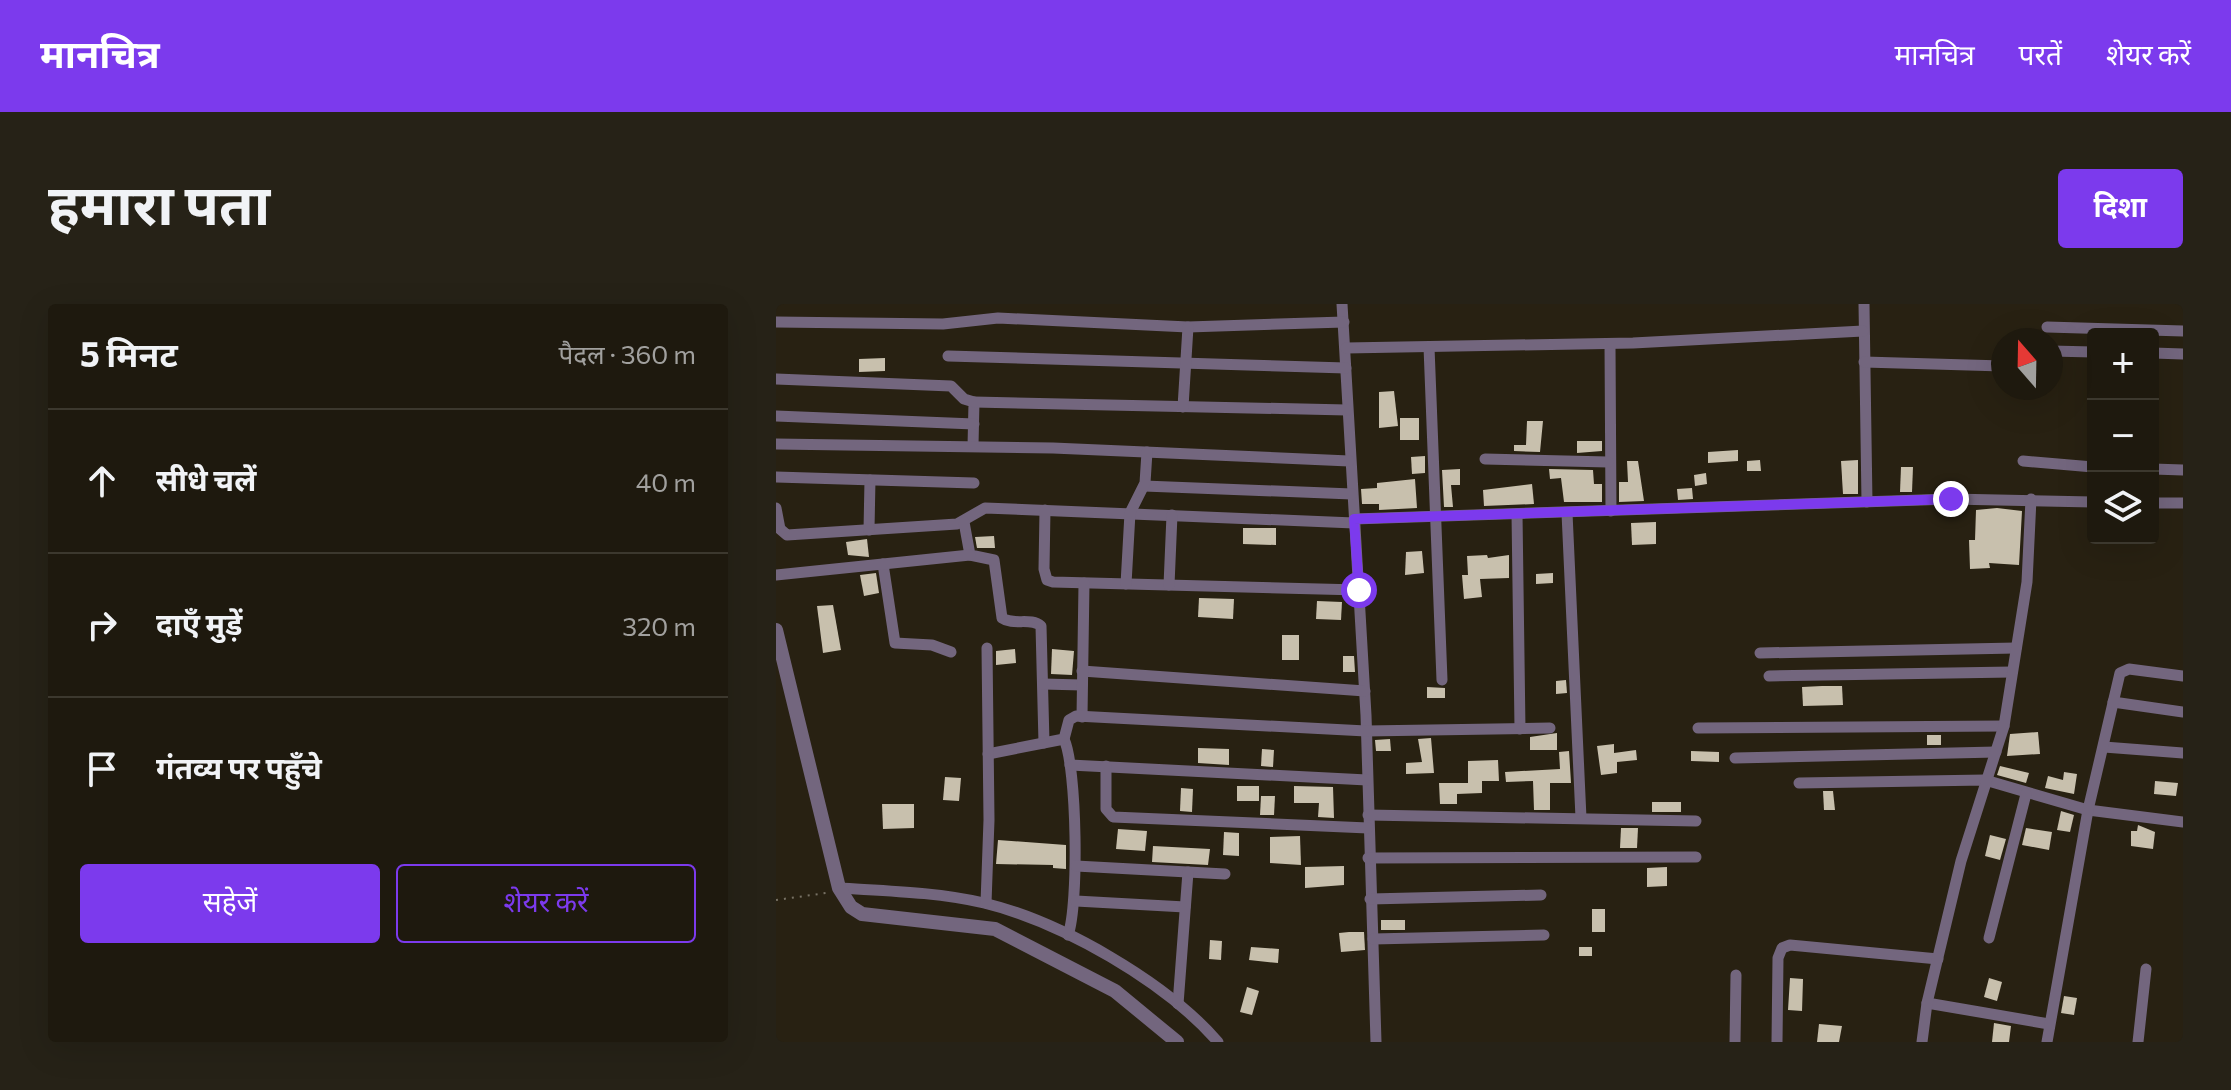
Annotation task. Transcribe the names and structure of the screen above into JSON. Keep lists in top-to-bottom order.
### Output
{
  "north": "top",
  "page": {
    "header": "मानचित्र",
    "nav": ["मानचित्र", "परतें", "शेयर करें"],
    "title": "हमारा पता",
    "buttons": [
      "दिशा",
      ["सहेजें", "शेयर करें"]
    ],
    "heading": ["5 मिनट", "पैदल · 360 m"],
    "map_buttons": ["+", "−"],
    "list": [
      ["सीधे चलें", "40 m"],
      ["दाएँ मुड़ें", "320 m"],
      "गंतव्य पर पहुँचे"
    ]
  }
}
